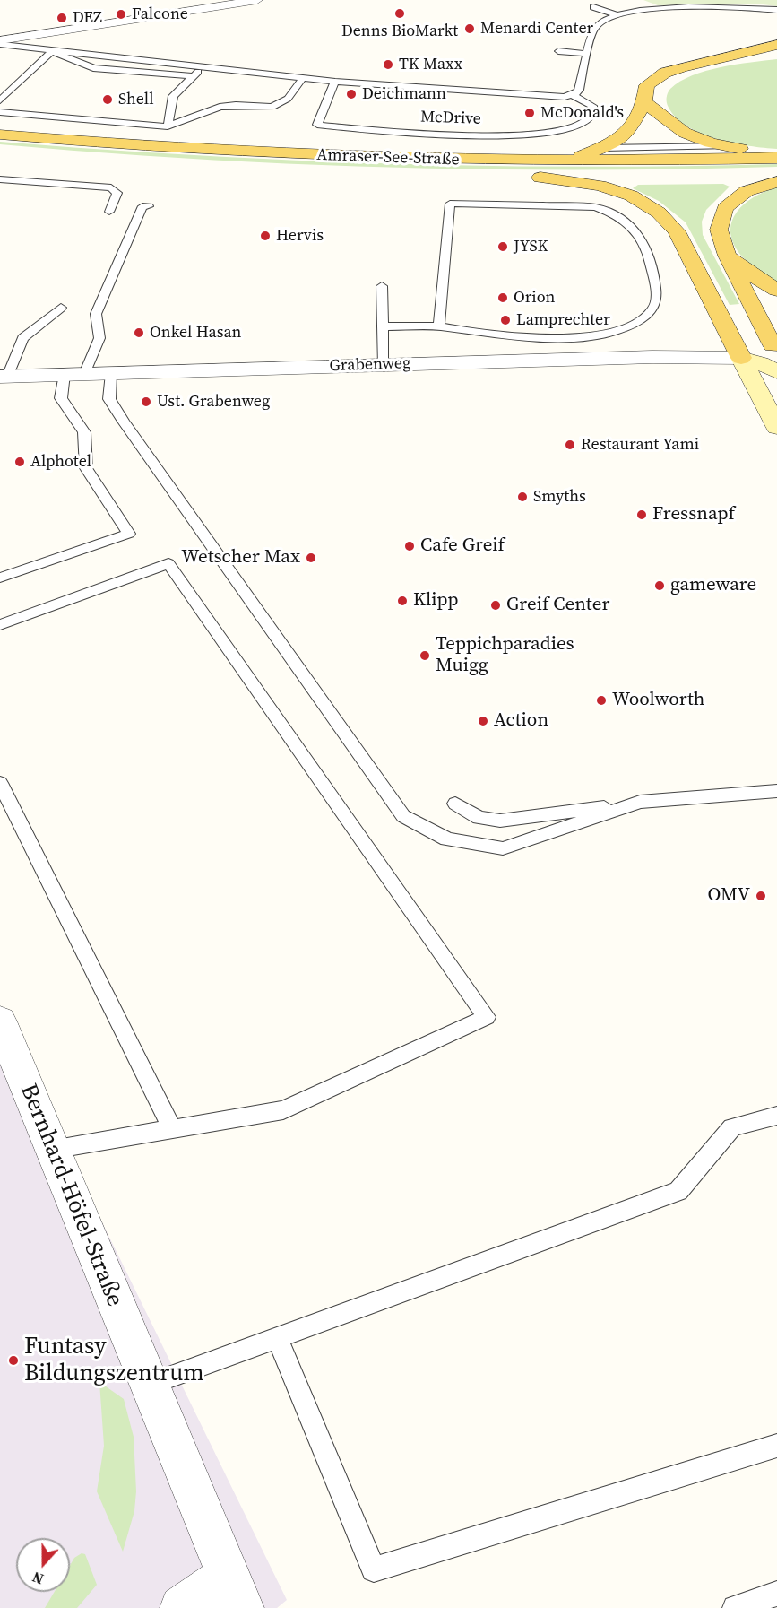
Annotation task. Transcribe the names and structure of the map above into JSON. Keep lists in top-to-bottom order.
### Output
{
  "streets": {
    "main road": ["Amraser-See-Straße"],
    "street": ["Grabenweg", "Bernhard-Höfel-Straße"],
    "lane": ["McDrive"]
  },
  "places": [
    "Denns BioMarkt",
    "Falcone",
    "DEZ",
    "Menardi Center",
    "TK Maxx",
    "Deichmann",
    "Shell",
    "McDonald's",
    "Hervis",
    "JYSK",
    "Orion",
    "Lamprechter",
    "Onkel Hasan",
    "Ust. Grabenweg",
    "Restaurant Yami",
    "Alphotel",
    "Smyths",
    "Fressnapf",
    "Cafe Greif",
    "Wetscher Max",
    "gameware",
    "Klipp",
    "Greif Center",
    "Teppichparadies Muigg",
    "Woolworth",
    "Action",
    "OMV",
    "Funtasy Bildungszentrum"
  ],
  "north": "bottom"
}
